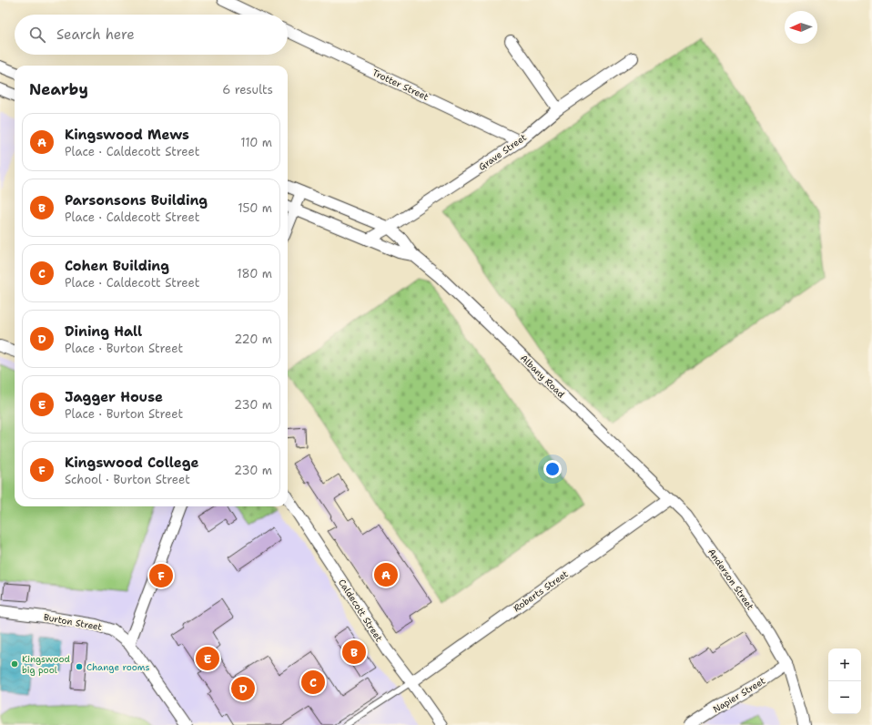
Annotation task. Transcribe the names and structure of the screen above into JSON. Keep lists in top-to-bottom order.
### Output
{
  "streets": {
    "street": [
      "Trotter Street",
      "Grave Street",
      "Albany Road",
      "Anderson Street",
      "Roberts Street",
      "Caldecott Street",
      "Burton Street",
      "Napier Street"
    ]
  },
  "crossings": [
    ["Trotter Street", "Grave Street"],
    ["Grave Street", "Albany Road"],
    ["Albany Road", "Anderson Street"],
    ["Albany Road", "Roberts Street"],
    ["Anderson Street", "Roberts Street"],
    ["Anderson Street", "Napier Street"],
    ["Roberts Street", "Caldecott Street"]
  ],
  "places": ["Kingswood big pool", "Change rooms"],
  "north": "left",
  "page": {
    "search": "Search here",
    "heading": ["Nearby", "6 results"],
    "list": [
      {
        "mark": "A",
        "name": "Kingswood Mews",
        "note": "Place · Caldecott Street",
        "value": "110 m"
      },
      {
        "mark": "B",
        "name": "Parsonsons Building",
        "note": "Place · Caldecott Street",
        "value": "150 m"
      },
      {
        "mark": "C",
        "name": "Cohen Building",
        "note": "Place · Caldecott Street",
        "value": "180 m"
      },
      {
        "mark": "D",
        "name": "Dining Hall",
        "note": "Place · Burton Street",
        "value": "220 m"
      },
      {
        "mark": "E",
        "name": "Jagger House",
        "note": "Place · Burton Street",
        "value": "230 m"
      },
      {
        "mark": "F",
        "name": "Kingswood College",
        "note": "School · Burton Street",
        "value": "230 m"
      }
    ],
    "pins": [
      "A",
      "F",
      "B",
      "E",
      "C",
      "D"
    ],
    "map_buttons": ["+", "−"]
  }
}
